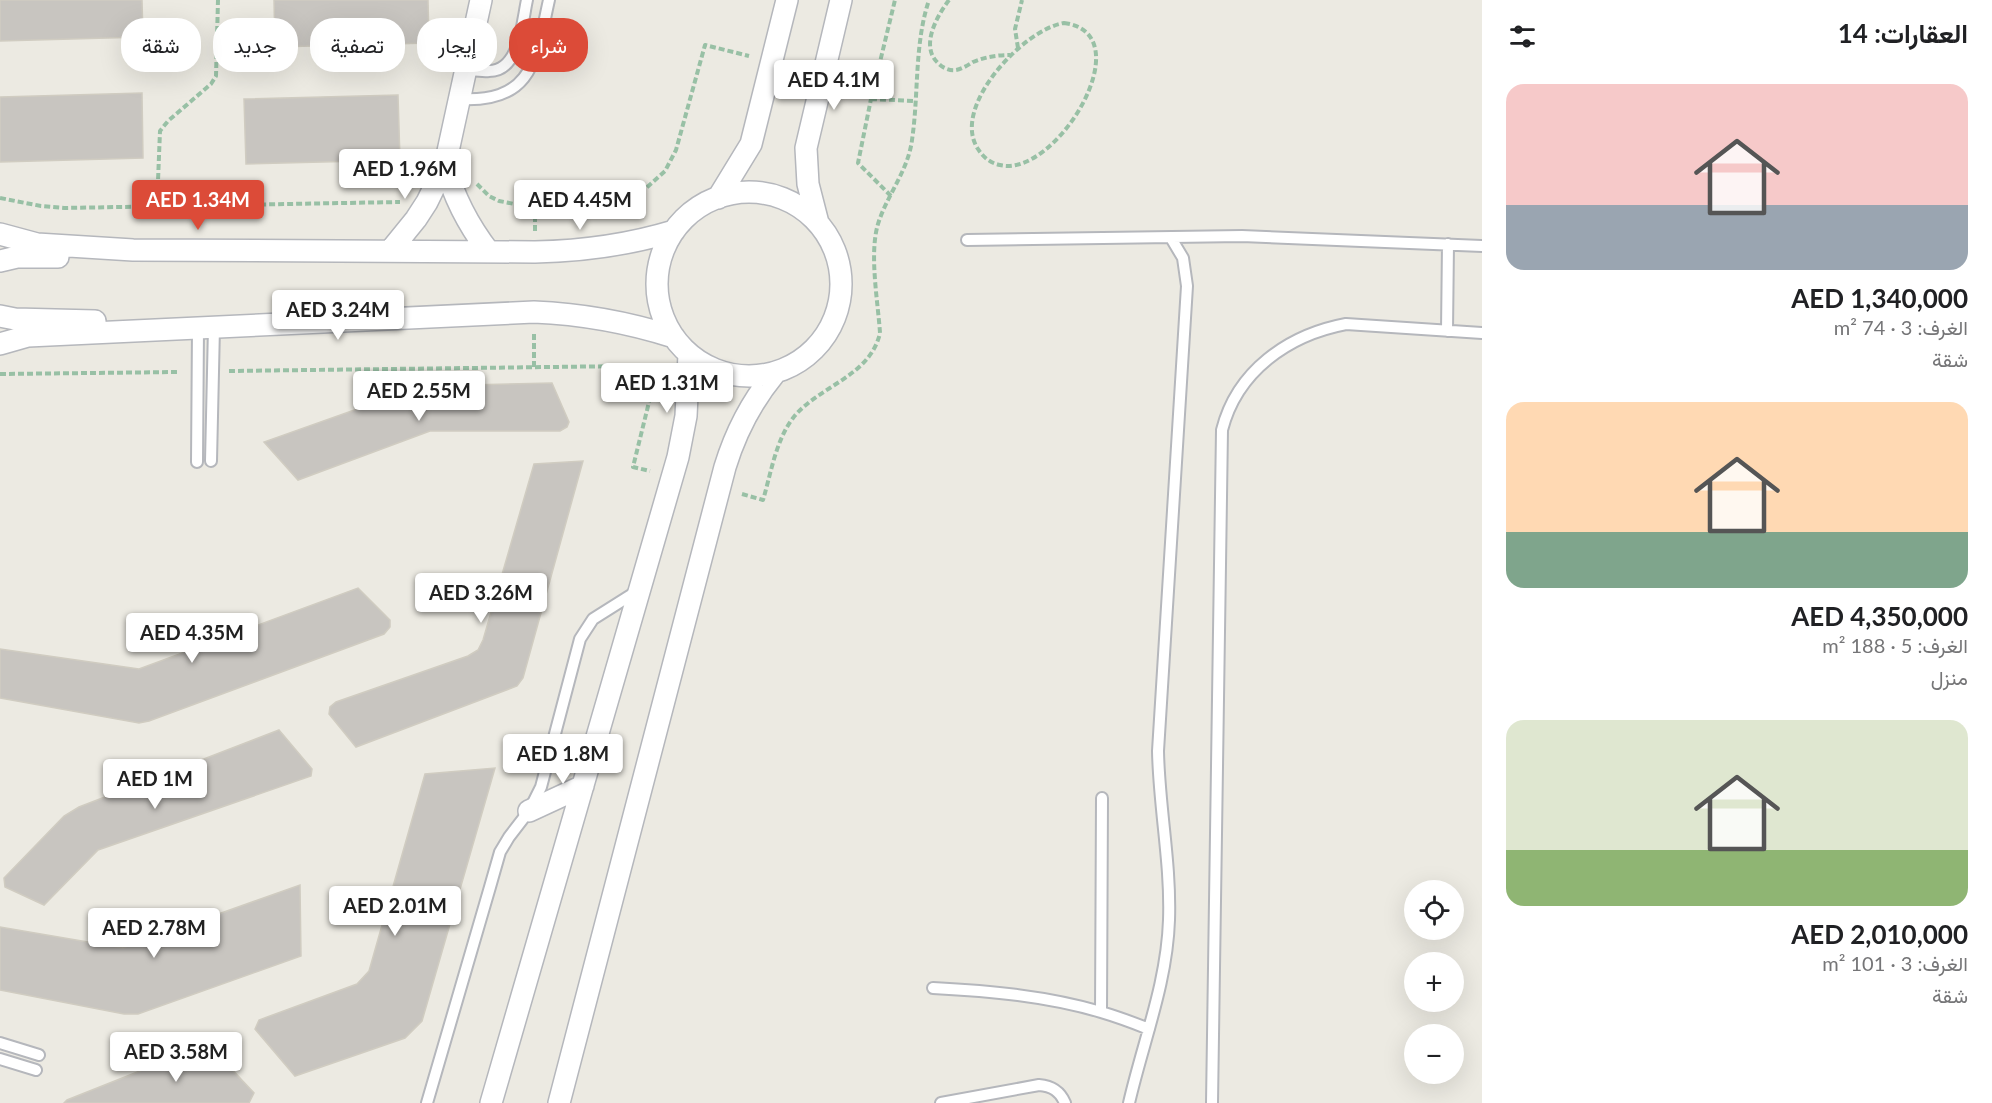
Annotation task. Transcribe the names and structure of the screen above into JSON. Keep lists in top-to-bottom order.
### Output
{
  "page": {
    "heading": "العقارات: 14",
    "chip": [
      "شراء",
      "إيجار",
      "تصفية",
      "جديد",
      "شقة"
    ],
    "price": [
      "AED 4.1M",
      "AED 1.96M",
      "AED 1.34M",
      "AED 4.45M",
      "AED 3.24M",
      "AED 1.31M",
      "AED 2.55M",
      "AED 3.26M",
      "AED 4.35M",
      "AED 1.8M",
      "AED 1M",
      "AED 2.01M",
      "AED 2.78M",
      "AED 3.58M"
    ],
    "list": [
      {
        "name": "AED 1,340,000",
        "note": "الغرف: 3 · 74 m² · شقة"
      },
      {
        "name": "AED 4,350,000",
        "note": "الغرف: 5 · 188 m² · منزل"
      },
      {
        "name": "AED 2,010,000",
        "note": "الغرف: 3 · 101 m² · شقة"
      }
    ],
    "map_buttons": ["+", "−"]
  }
}
